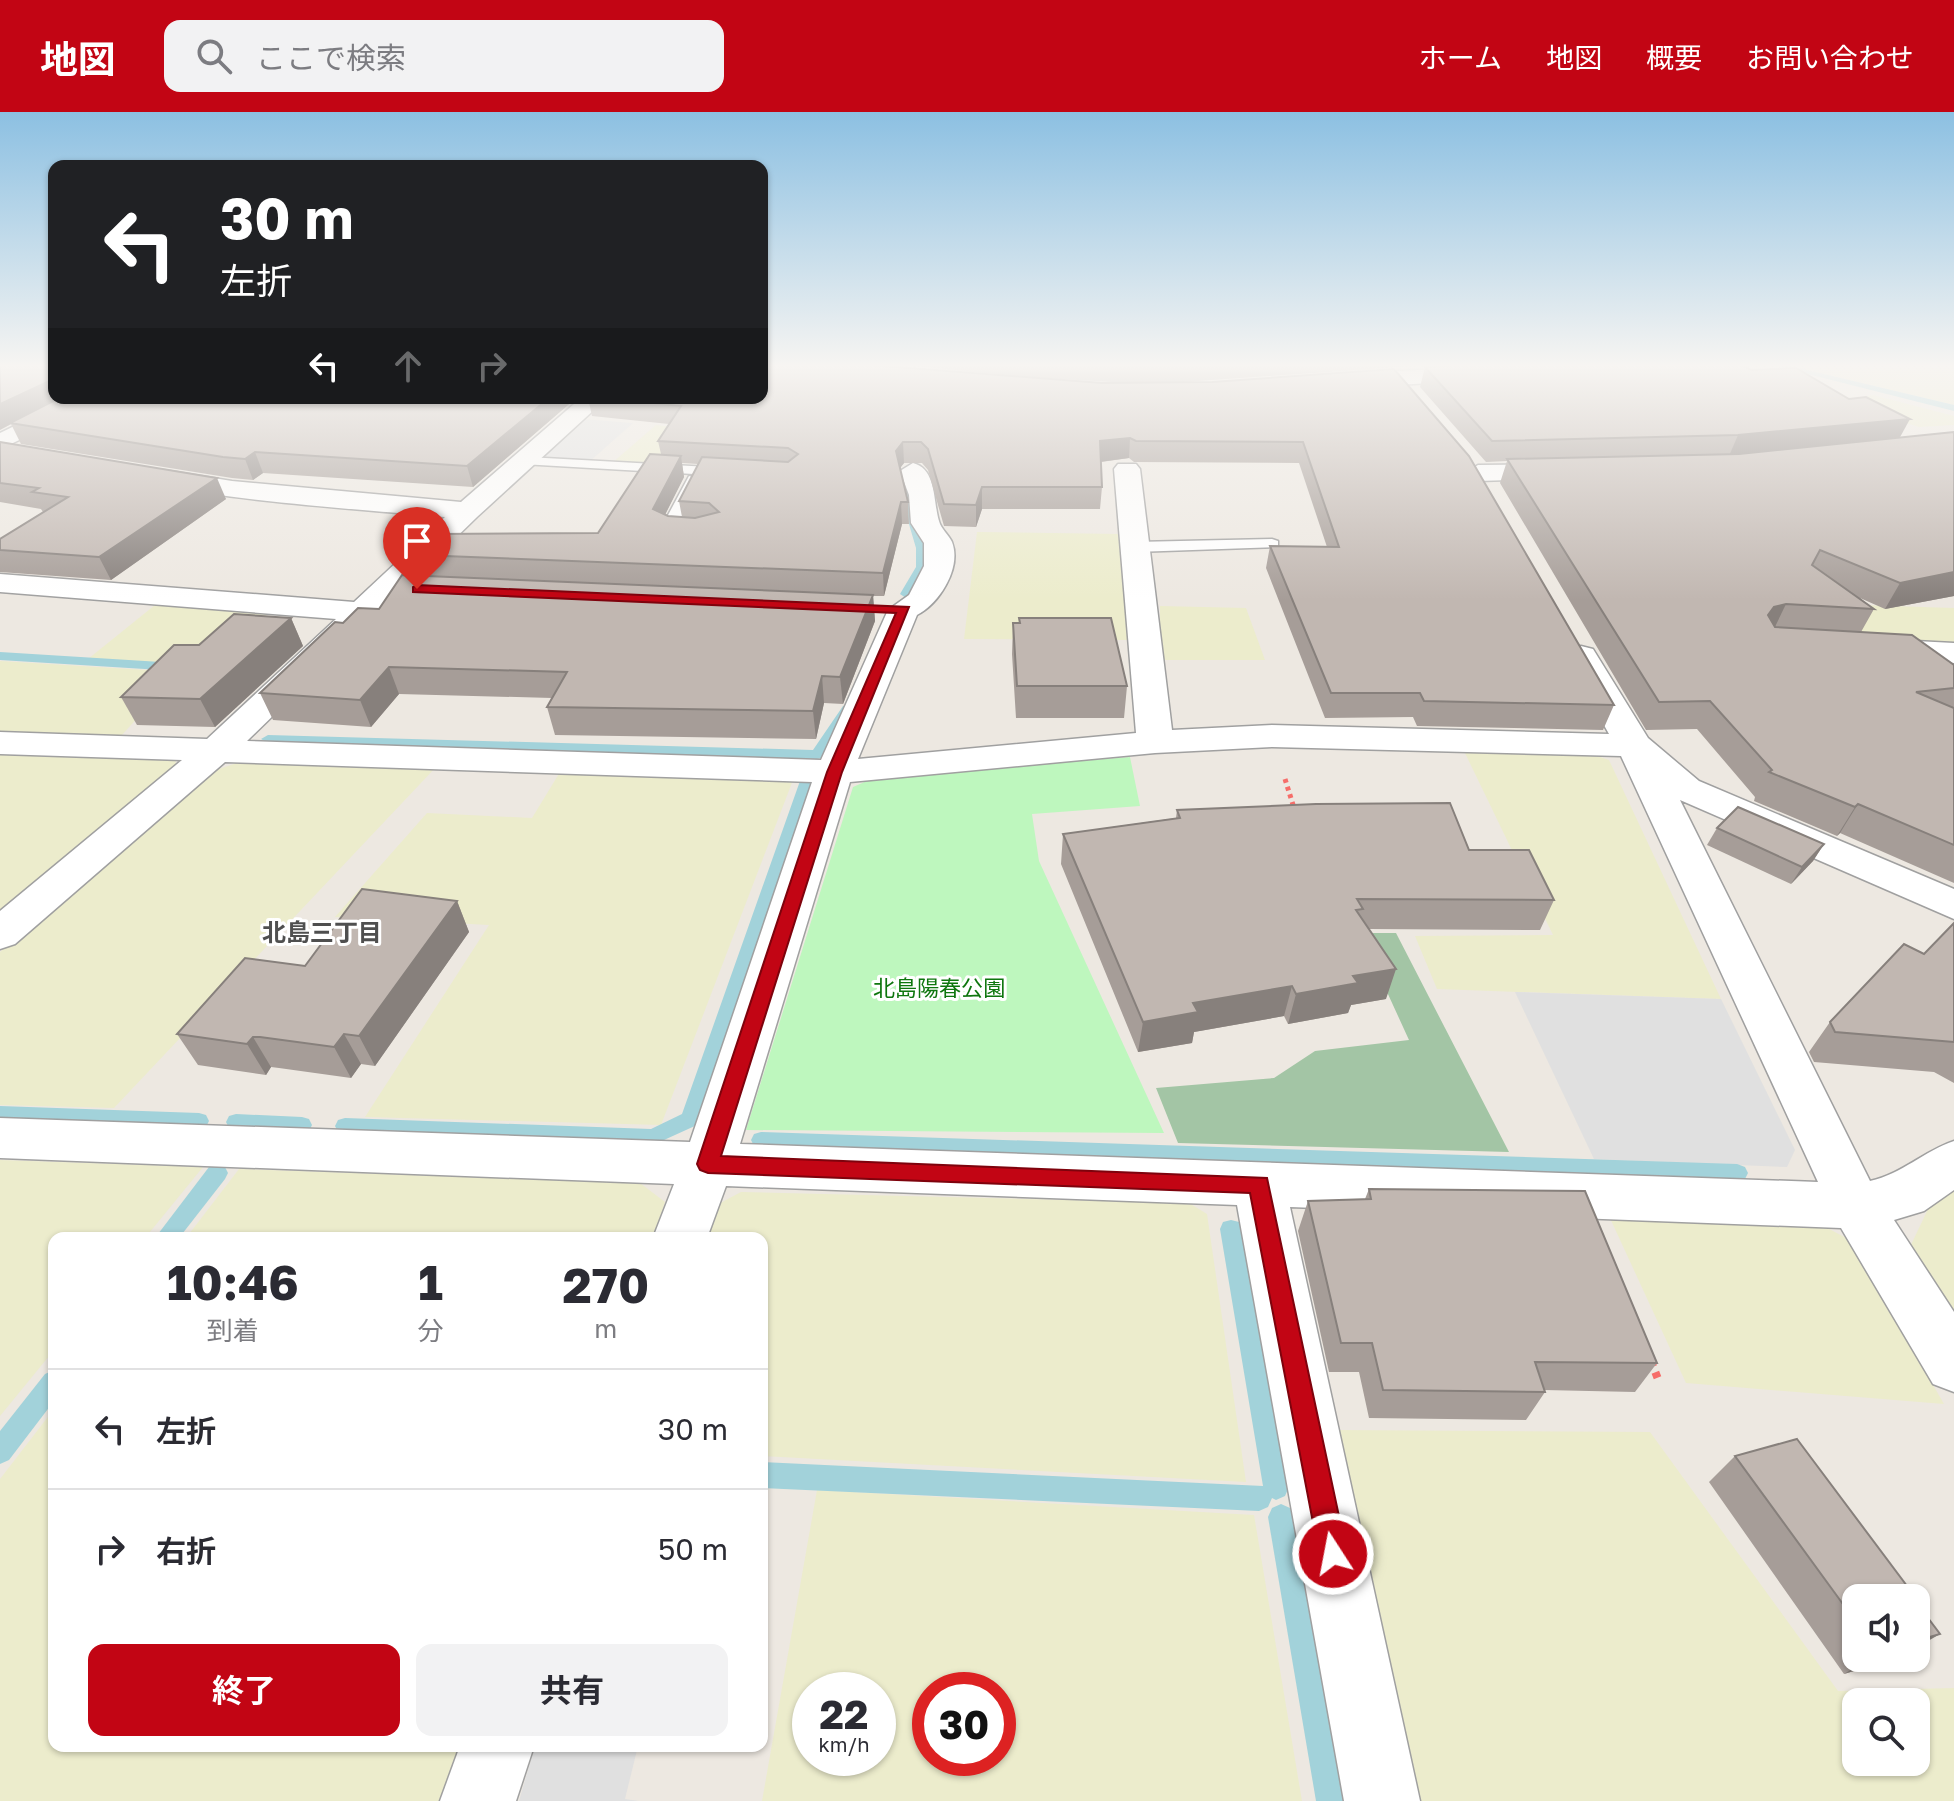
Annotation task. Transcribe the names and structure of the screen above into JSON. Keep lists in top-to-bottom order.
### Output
{
  "districts": ["北島三丁目"],
  "parks": ["北島陽春公園"],
  "page": {
    "header": "地図",
    "search": "ここで検索",
    "nav": [
      "ホーム",
      "地図",
      "概要",
      "お問い合わせ"
    ],
    "turn": ["30 m", "左折"],
    "eta": [
      "10:46",
      "到着",
      "1",
      "分",
      "270",
      "m"
    ],
    "list": [
      {
        "name": "左折",
        "value": "30 m"
      },
      {
        "name": "右折",
        "value": "50 m"
      }
    ],
    "buttons": ["終了", "共有"],
    "speed": "22 km/h",
    "limit": "30"
  }
}
